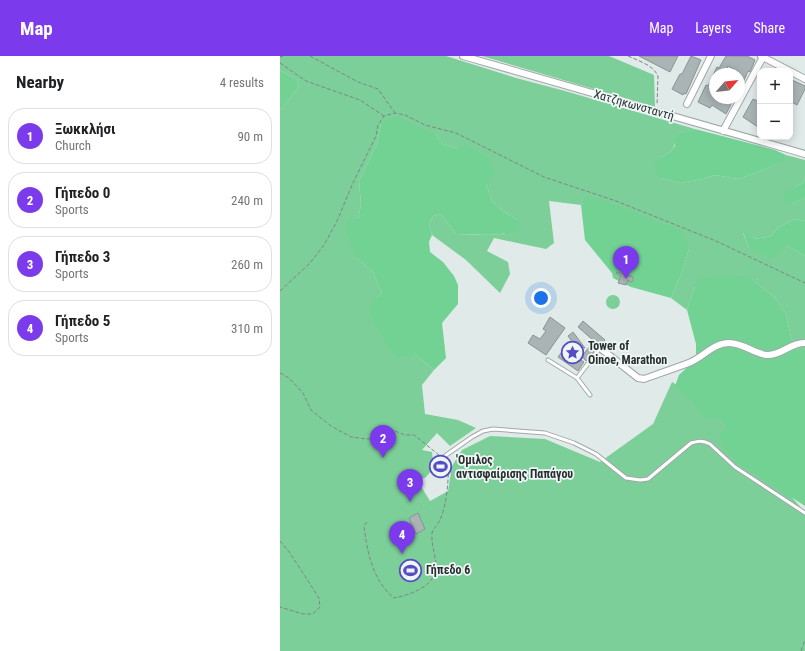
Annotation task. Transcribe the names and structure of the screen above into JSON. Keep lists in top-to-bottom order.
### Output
{
  "streets": {
    "street": ["Χατζηκωνσταντή"]
  },
  "places": {
    "place": ["Tower of Oinoe, Marathon"],
    "sports": ["'Ομιλος αντισφαίρισης Παπάγου", "Γήπεδο 6"]
  },
  "north": "top right",
  "page": {
    "header": "Map",
    "nav": ["Map", "Layers", "Share"],
    "heading": ["Nearby", "4 results"],
    "map_buttons": ["+", "−"],
    "list": [
      {
        "mark": "1",
        "name": "Ξωκκλήσι",
        "note": "Church",
        "value": "90 m"
      },
      {
        "mark": "2",
        "name": "Γήπεδο 0",
        "note": "Sports",
        "value": "240 m"
      },
      {
        "mark": "3",
        "name": "Γήπεδο 3",
        "note": "Sports",
        "value": "260 m"
      },
      {
        "mark": "4",
        "name": "Γήπεδο 5",
        "note": "Sports",
        "value": "310 m"
      }
    ],
    "pins": [
      "1",
      "2",
      "3",
      "4"
    ]
  }
}
